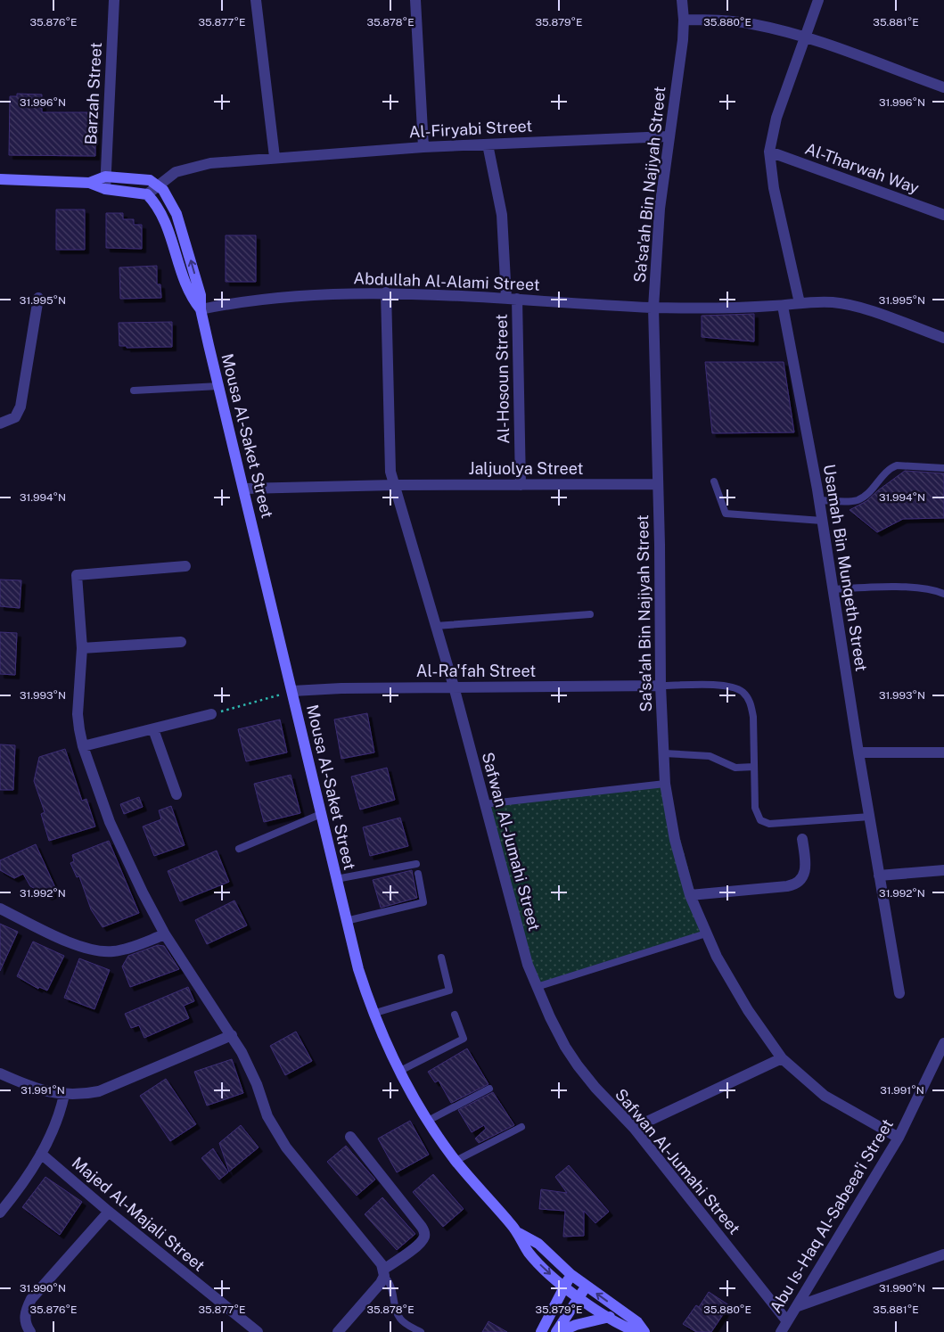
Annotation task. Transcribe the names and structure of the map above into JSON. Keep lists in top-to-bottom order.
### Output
{
  "streets": {
    "street": [
      "Barzah Street",
      "Al-Firyabi Street",
      "Al-Tharwah Way",
      "Sa'sa'ah Bin Najiyah Street",
      "Abdullah Al-Alami Street",
      "Al-Hosoun Street",
      "Mousa Al-Saket Street",
      "Jaljuolya Street",
      "Usamah Bin Munqeth Street",
      "Al-Ra'fah Street",
      "Safwan Al-Jumahi Street",
      "Majed Al-Majali Street",
      "Abu Is-Haq Al-Sabeea'i Street"
    ]
  },
  "crossings": [
    ["Al-Firyabi Street", "Sa'sa'ah Bin Najiyah Street"],
    ["Al-Firyabi Street", "Al-Hosoun Street"],
    ["Al-Firyabi Street", "Mousa Al-Saket Street"],
    ["Sa'sa'ah Bin Najiyah Street", "Abdullah Al-Alami Street"],
    ["Sa'sa'ah Bin Najiyah Street", "Jaljuolya Street"],
    ["Sa'sa'ah Bin Najiyah Street", "Al-Ra'fah Street"],
    ["Sa'sa'ah Bin Najiyah Street", "Abu Is-Haq Al-Sabeea'i Street"],
    ["Abdullah Al-Alami Street", "Al-Hosoun Street"],
    ["Abdullah Al-Alami Street", "Mousa Al-Saket Street"],
    ["Abdullah Al-Alami Street", "Usamah Bin Munqeth Street"],
    ["Abdullah Al-Alami Street", "Safwan Al-Jumahi Street"],
    ["Al-Hosoun Street", "Jaljuolya Street"],
    ["Mousa Al-Saket Street", "Jaljuolya Street"],
    ["Mousa Al-Saket Street", "Al-Ra'fah Street"],
    ["Jaljuolya Street", "Safwan Al-Jumahi Street"],
    ["Al-Ra'fah Street", "Safwan Al-Jumahi Street"],
    ["Safwan Al-Jumahi Street", "Abu Is-Haq Al-Sabeea'i Street"]
  ],
  "coordinates": [
    "35.876°E",
    "35.877°E",
    "35.878°E",
    "35.879°E",
    "35.880°E",
    "35.881°E",
    "31.996°N",
    "31.995°N",
    "31.994°N",
    "31.993°N",
    "31.992°N",
    "31.991°N",
    "31.990°N"
  ]
}
